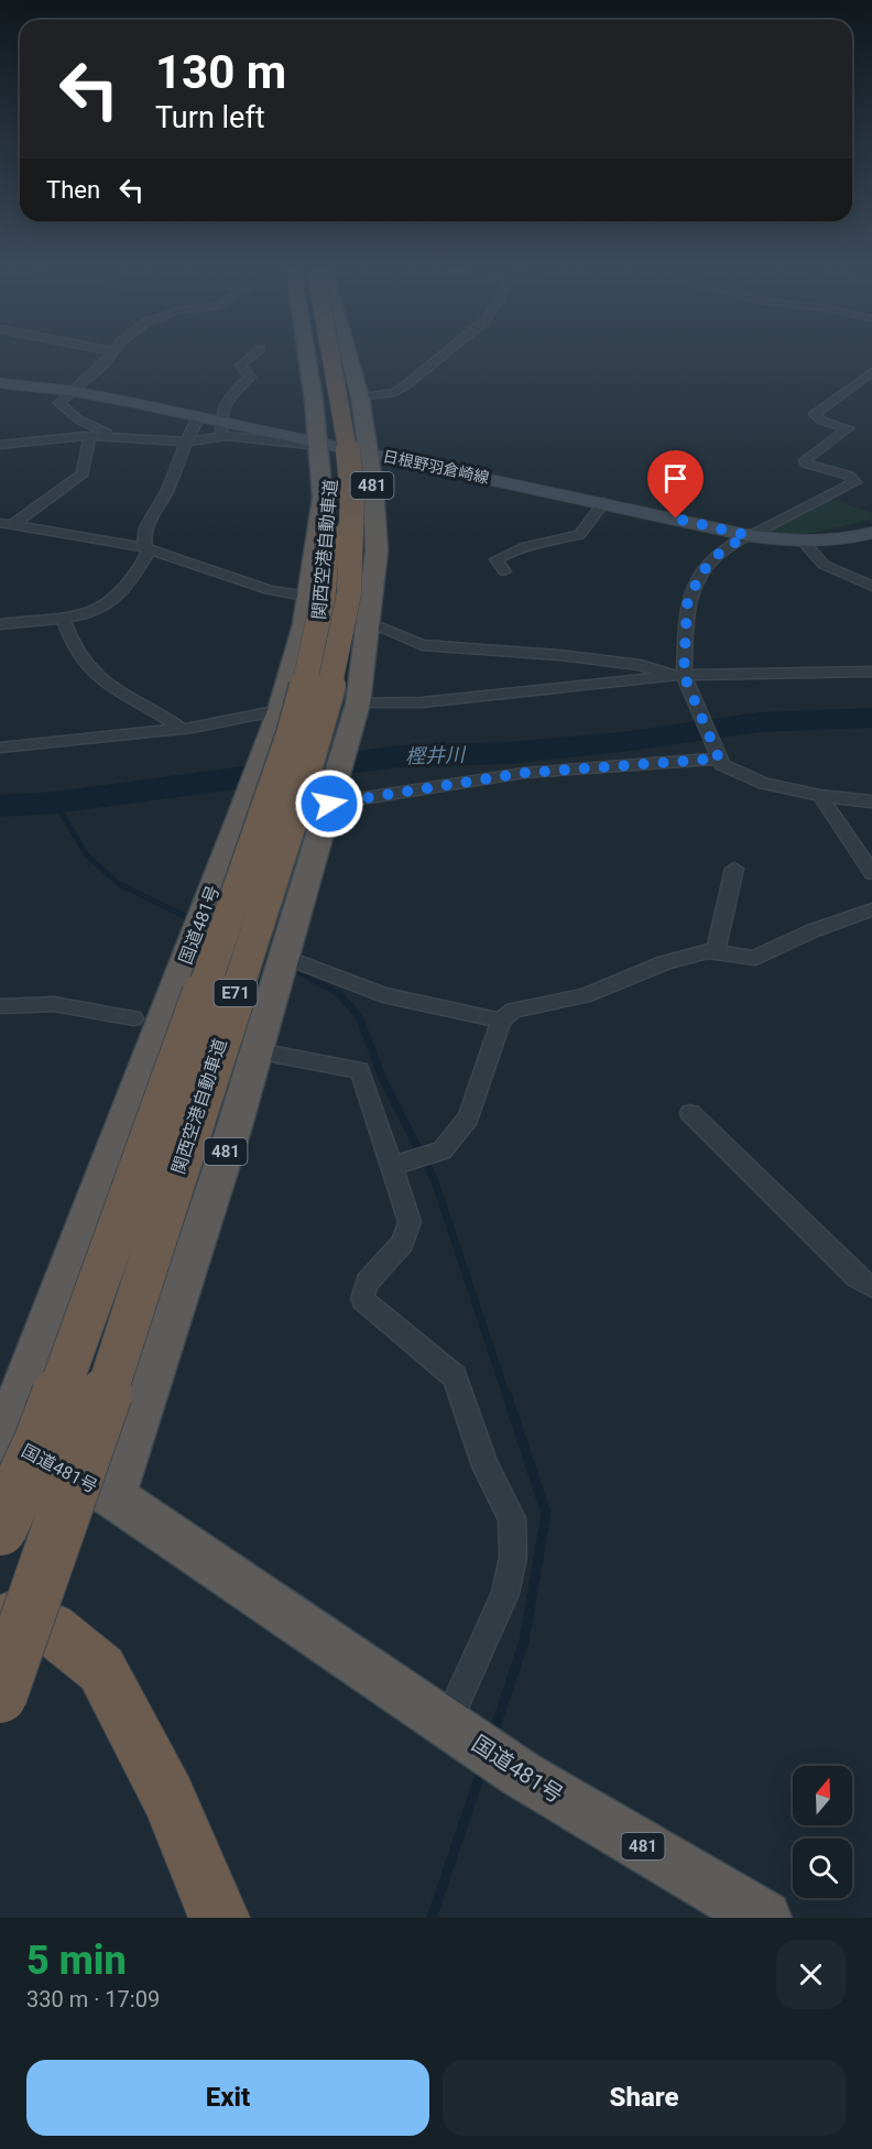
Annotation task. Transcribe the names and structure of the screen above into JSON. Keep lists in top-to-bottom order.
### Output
{
  "streets": {
    "highway": [
      "481",
      "関西空港自動車道",
      "国道481号",
      "E71"
    ],
    "main road": ["日根野羽倉崎線"]
  },
  "crossings": [
    ["日根野羽倉崎線", "国道481号"]
  ],
  "water": ["樫井川"],
  "north": "top",
  "page": {
    "turn": ["130 m", "Turn left"],
    "then": "Then",
    "heading": ["5 min", "330 m · 17:09"],
    "buttons": ["Exit", "Share"]
  }
}
